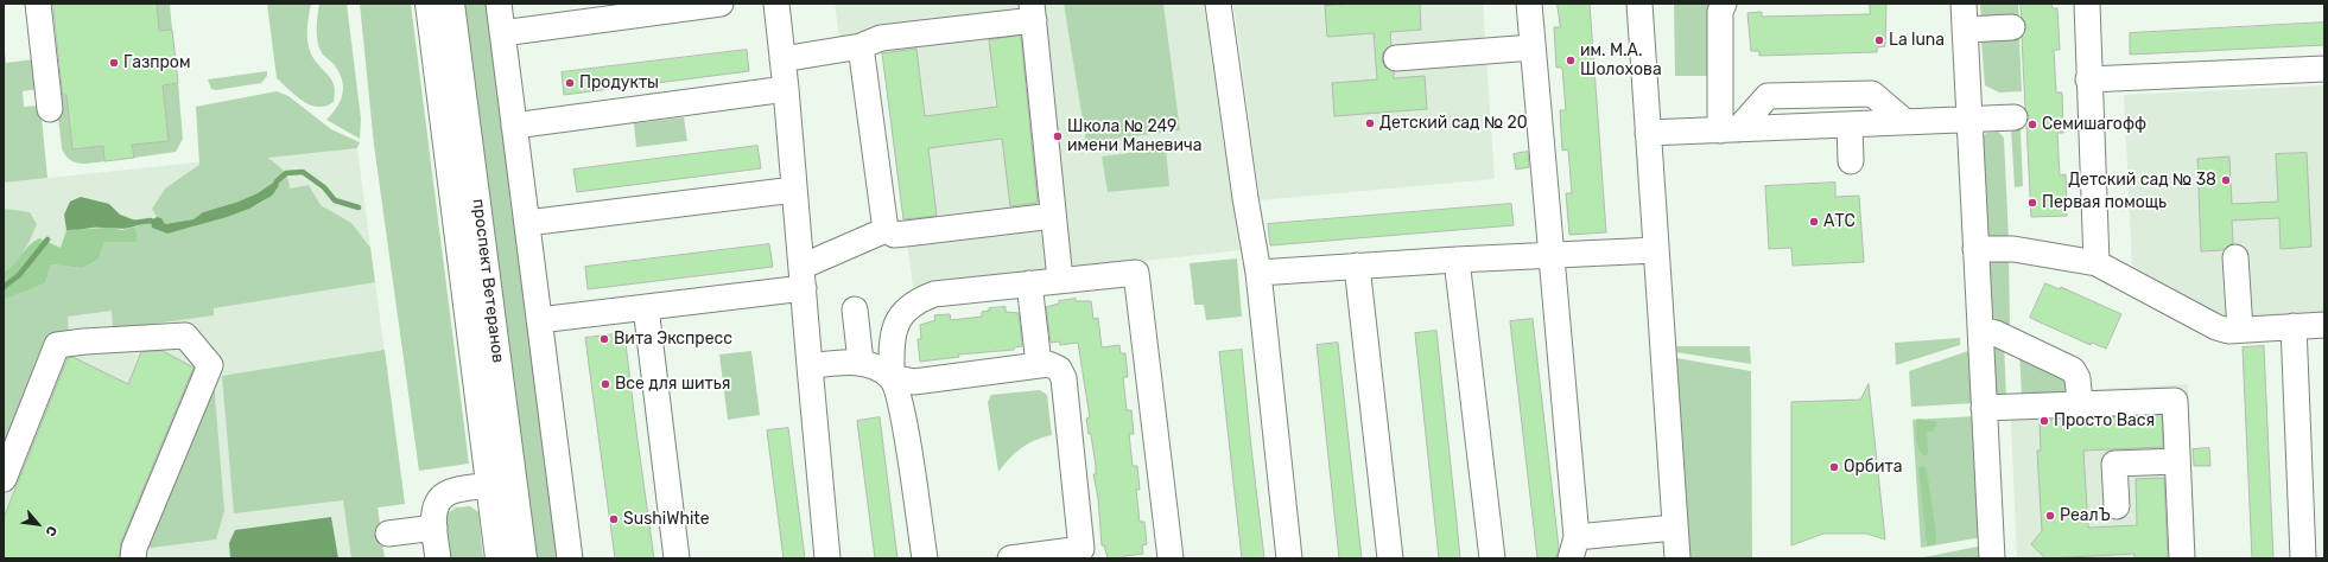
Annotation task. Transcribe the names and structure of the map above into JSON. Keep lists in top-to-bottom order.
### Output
{
  "streets": {
    "main road": ["проспект Ветеранов"]
  },
  "places": [
    "La luna",
    "им. М.А. Шолохова",
    "Газпром",
    "Продукты",
    "Детский сад № 20",
    "Семишагофф",
    "Школа № 249 имени Маневича",
    "Детский сад № 38",
    "Первая помощь",
    "АТС",
    "Вита Экспресс",
    "Все для шитья",
    "Просто Вася",
    "Орбита",
    "РеалЪ",
    "SushiWhite"
  ],
  "north": "bottom right"
}
